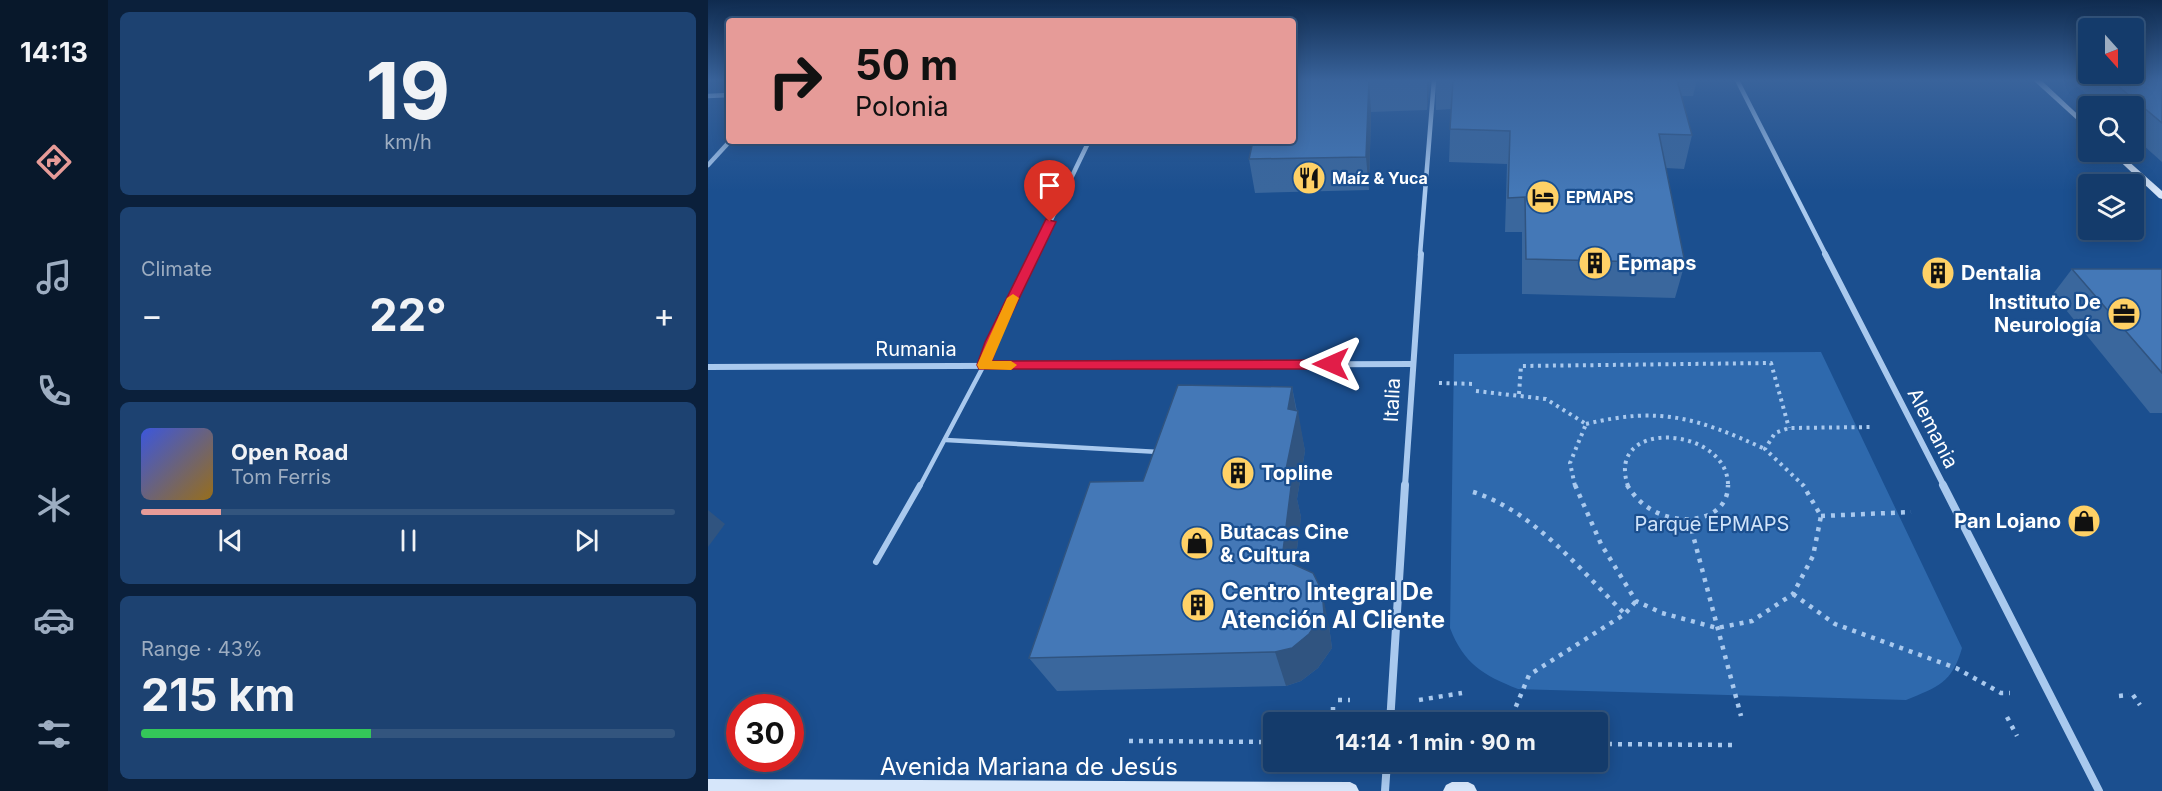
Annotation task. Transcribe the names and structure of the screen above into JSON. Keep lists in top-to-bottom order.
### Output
{
  "streets": {
    "street": [
      "Rumania",
      "Italia",
      "Alemania",
      "Avenida Mariana de Jesús"
    ]
  },
  "crossings": [
    ["Rumania", "Italia"]
  ],
  "parks": ["Parque EPMAPS"],
  "places": {
    "restaurant": ["Maíz & Yuca"],
    "hotel": ["EPMAPS"],
    "building": [
      "Epmaps",
      "Dentalia",
      "Topline",
      "Centro Integral De Atención Al Cliente"
    ],
    "office": ["Instituto De Neurología"],
    "shop": ["Pan Lojano", "Butacas Cine & Cultura"]
  },
  "north": "bottom",
  "page": {
    "tabs": "14:13",
    "tile": [
      ["19", "km/h"],
      "Climate",
      ["Range · 43%", "215 km"]
    ],
    "turn": ["50 m", "Polonia"],
    "heat": ["−", "22°", "+"],
    "song": ["Open Road", "Tom Ferris"],
    "limit": "30",
    "trip": "14:14 · 1 min · 90 m"
  }
}
